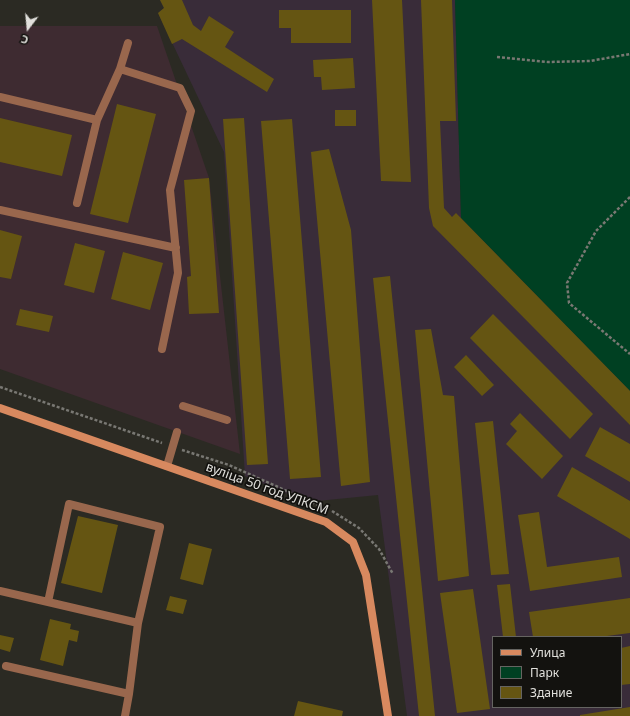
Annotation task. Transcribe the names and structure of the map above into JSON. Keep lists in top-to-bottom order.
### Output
{
  "streets": {
    "main road": ["вуліца 50 год УЛКСМ"]
  },
  "legend": ["Улица", "Парк", "Здание"],
  "north": "bottom"
}
